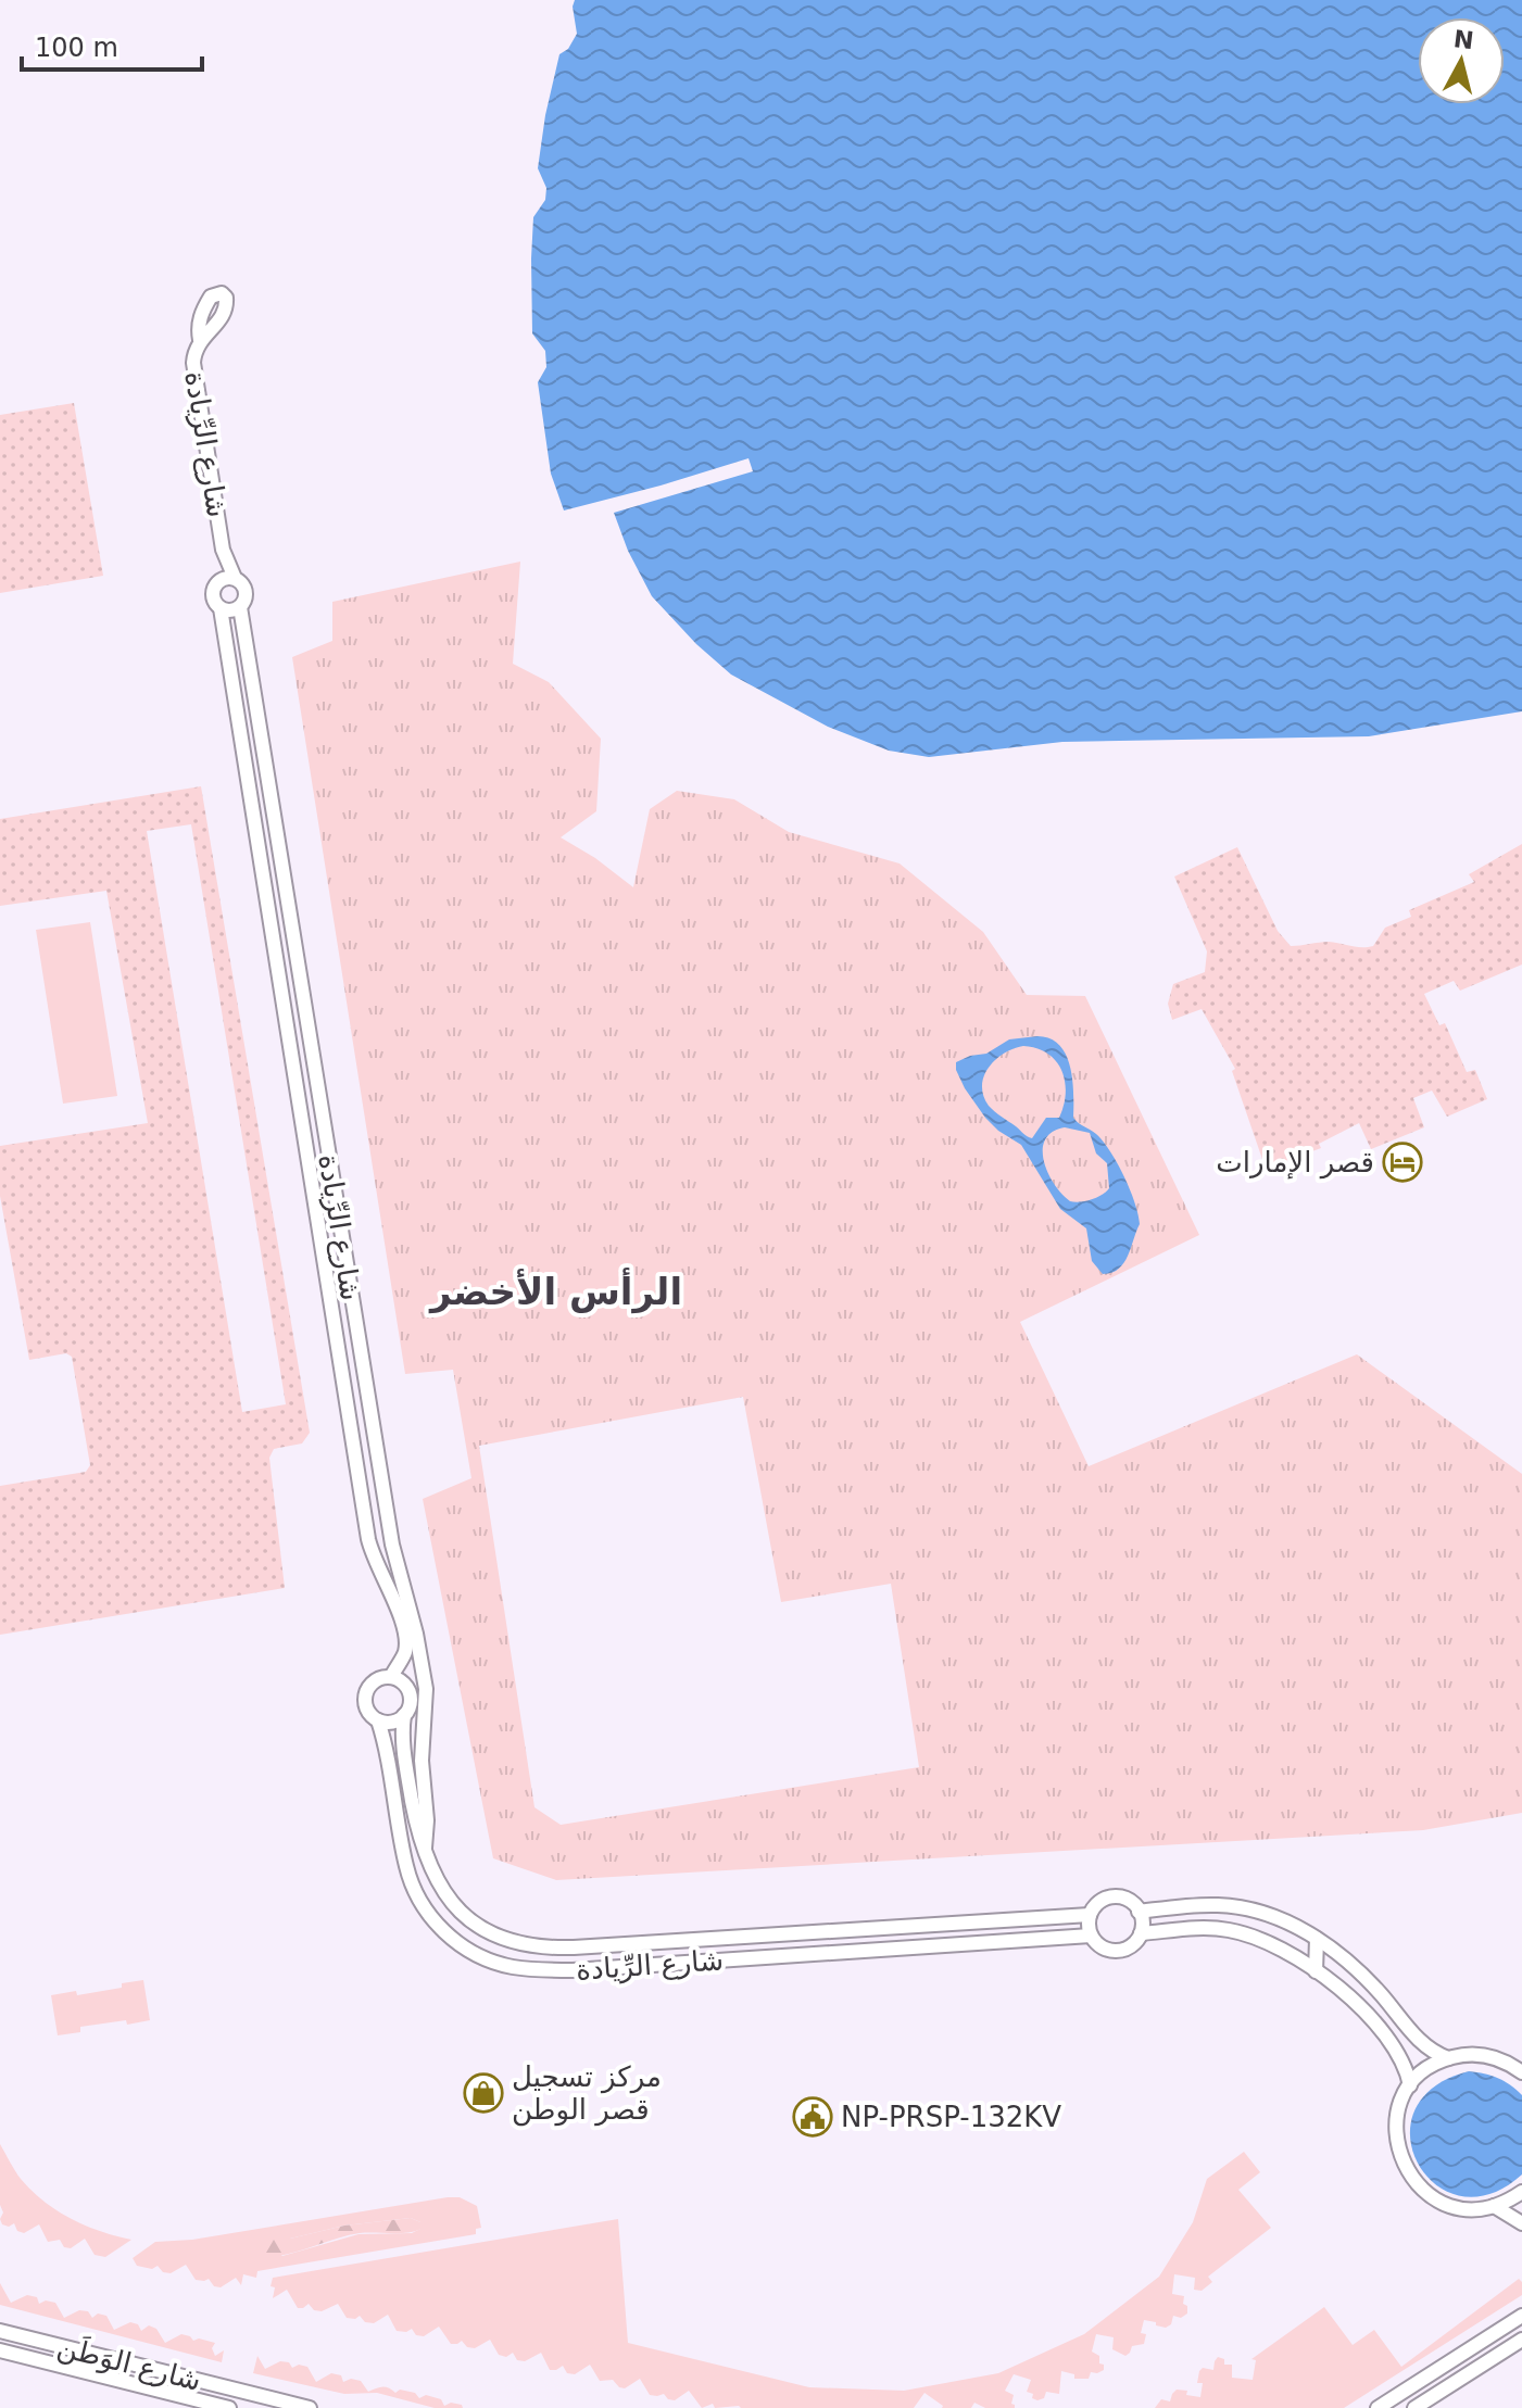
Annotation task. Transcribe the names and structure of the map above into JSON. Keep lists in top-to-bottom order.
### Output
{
  "streets": {
    "street": ["شارع الرِّيادة", "شارع الوَطَن"]
  },
  "districts": ["الرأس الأخضر"],
  "places": {
    "hotel": ["قصر الإمارات"],
    "shop": ["مركز تسجيل قصر الوطن"],
    "public building": ["NP-PRSP-132KV"]
  },
  "scale_bar": "100 m",
  "north": "top"
}
